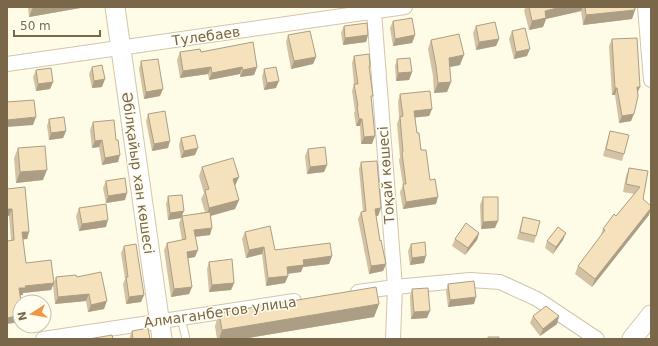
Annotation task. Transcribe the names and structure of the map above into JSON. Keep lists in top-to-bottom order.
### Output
{
  "streets": {
    "street": [
      "Тулебаев",
      "Әбілқайыр хан көшесі",
      "Тоқай көшесі",
      "Алмаганбетов улица"
    ]
  },
  "crossings": [
    ["Тулебаев", "Әбілқайыр хан көшесі"],
    ["Тулебаев", "Тоқай көшесі"],
    ["Әбілқайыр хан көшесі", "Алмаганбетов улица"]
  ],
  "scale_bar": "50 m",
  "north": "left"
}
